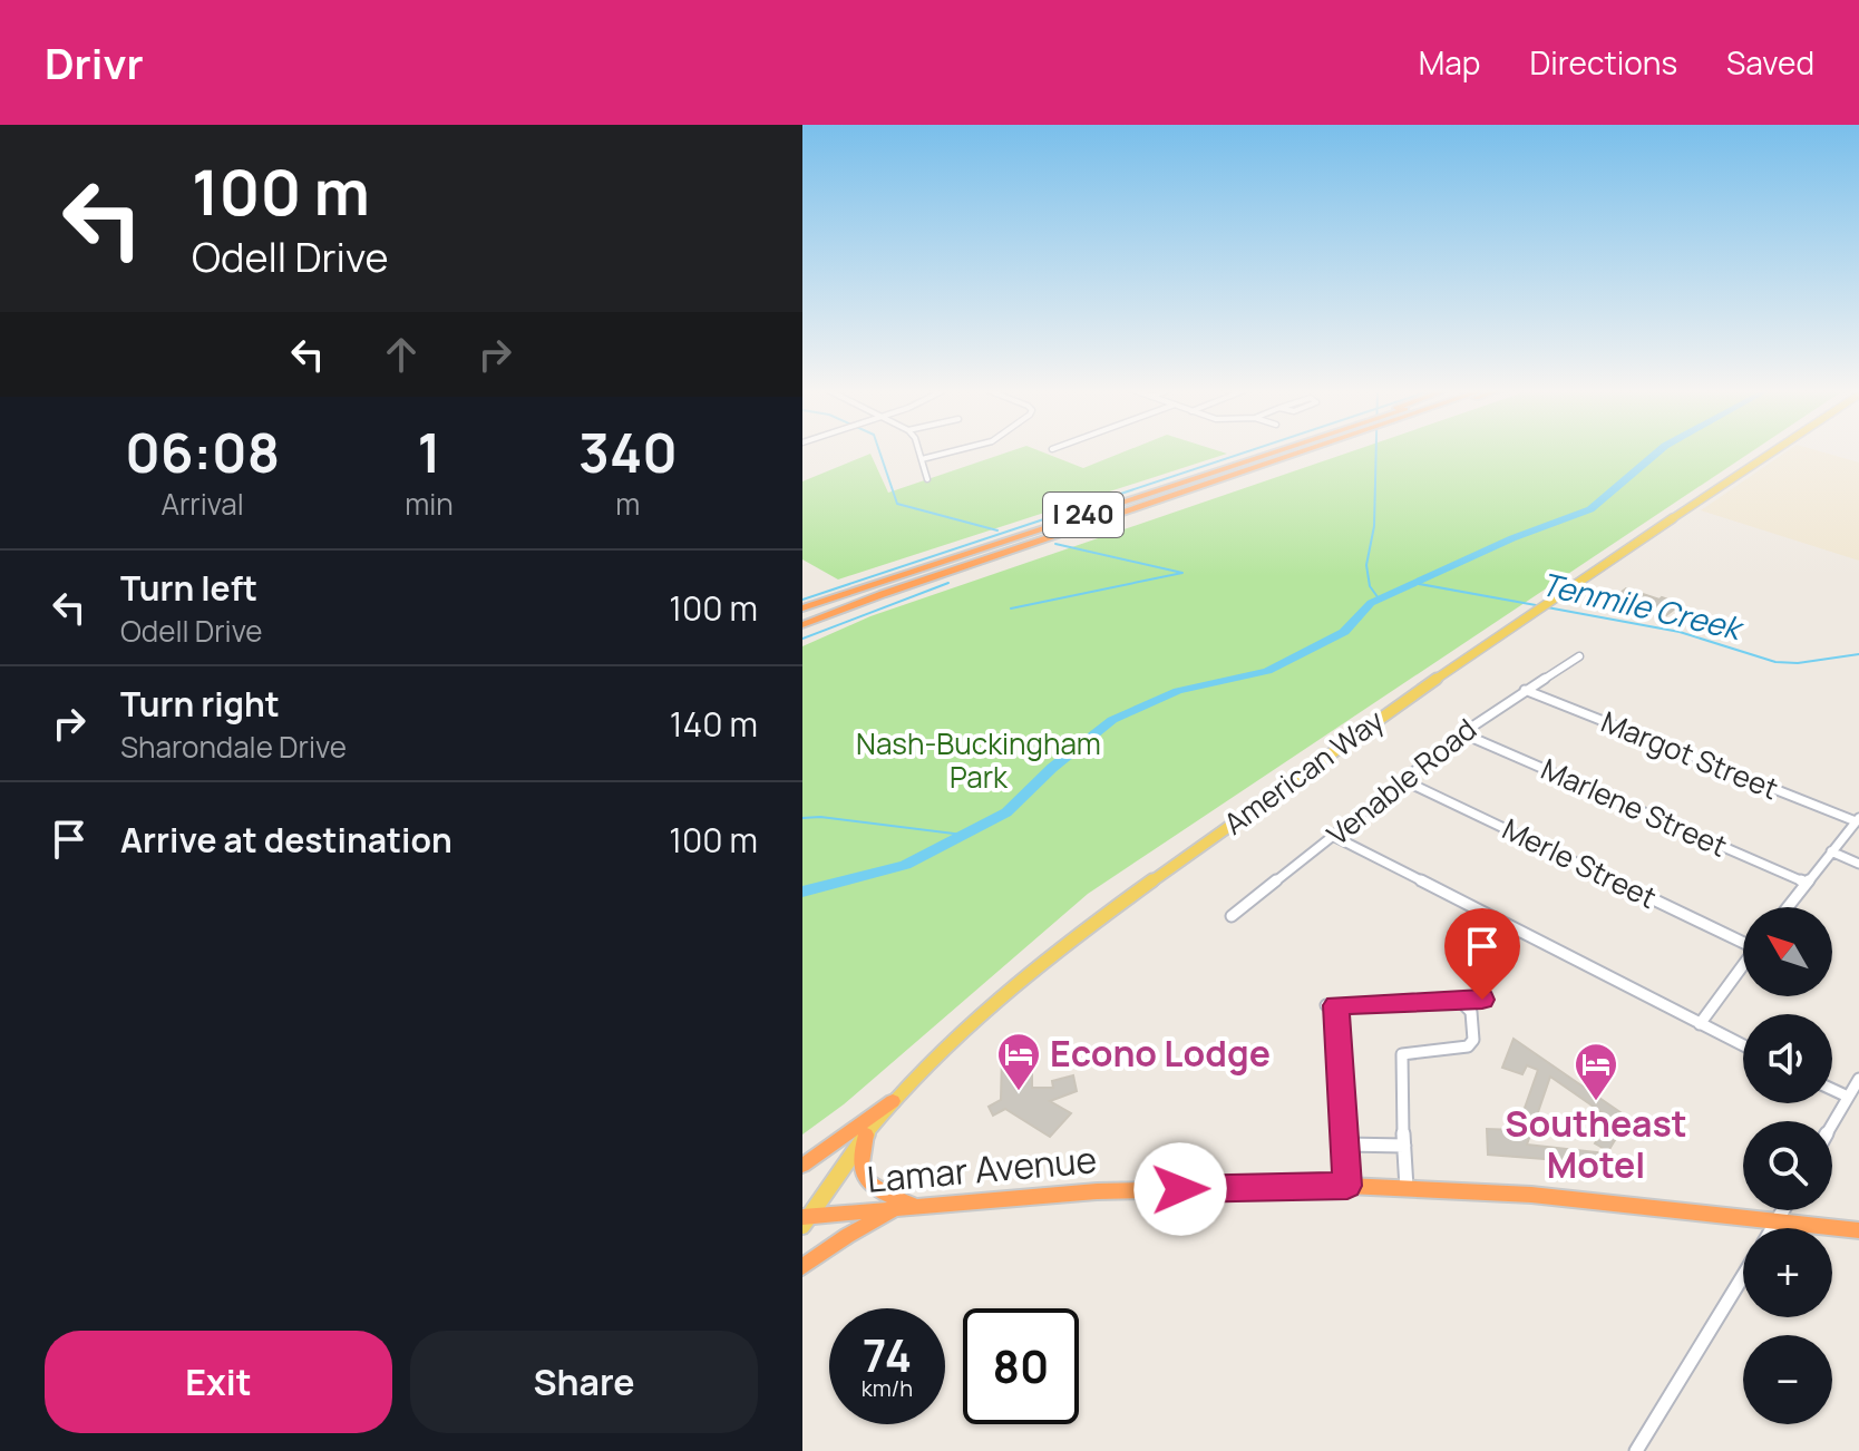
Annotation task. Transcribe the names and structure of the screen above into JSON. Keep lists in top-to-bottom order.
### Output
{
  "streets": {
    "highway": ["I 240", "Lamar Avenue"],
    "main road": ["American Way"],
    "street": [
      "Margot Street",
      "Venable Road",
      "Marlene Street",
      "Merle Street"
    ]
  },
  "crossings": [
    ["Margot Street", "Venable Road"],
    ["American Way", "Lamar Avenue"],
    ["Venable Road", "Marlene Street"],
    ["Venable Road", "Merle Street"]
  ],
  "water": ["Tenmile Creek"],
  "parks": ["Nash-Buckingham Park"],
  "places": {
    "hotel": ["Econo Lodge", "Southeast Motel"]
  },
  "north": "top left",
  "page": {
    "header": "Drivr",
    "nav": ["Map", "Directions", "Saved"],
    "turn": ["100 m", "Odell Drive"],
    "eta": [
      "06:08",
      "Arrival",
      "1",
      "min",
      "340",
      "m"
    ],
    "list": [
      {
        "name": "Turn left",
        "note": "Odell Drive",
        "value": "100 m"
      },
      {
        "name": "Turn right",
        "note": "Sharondale Drive",
        "value": "140 m"
      },
      {
        "name": "Arrive at destination",
        "value": "100 m"
      }
    ],
    "map_buttons": ["+", "−"],
    "speed": "74 km/h",
    "limit": "80",
    "buttons": ["Exit", "Share"]
  }
}
